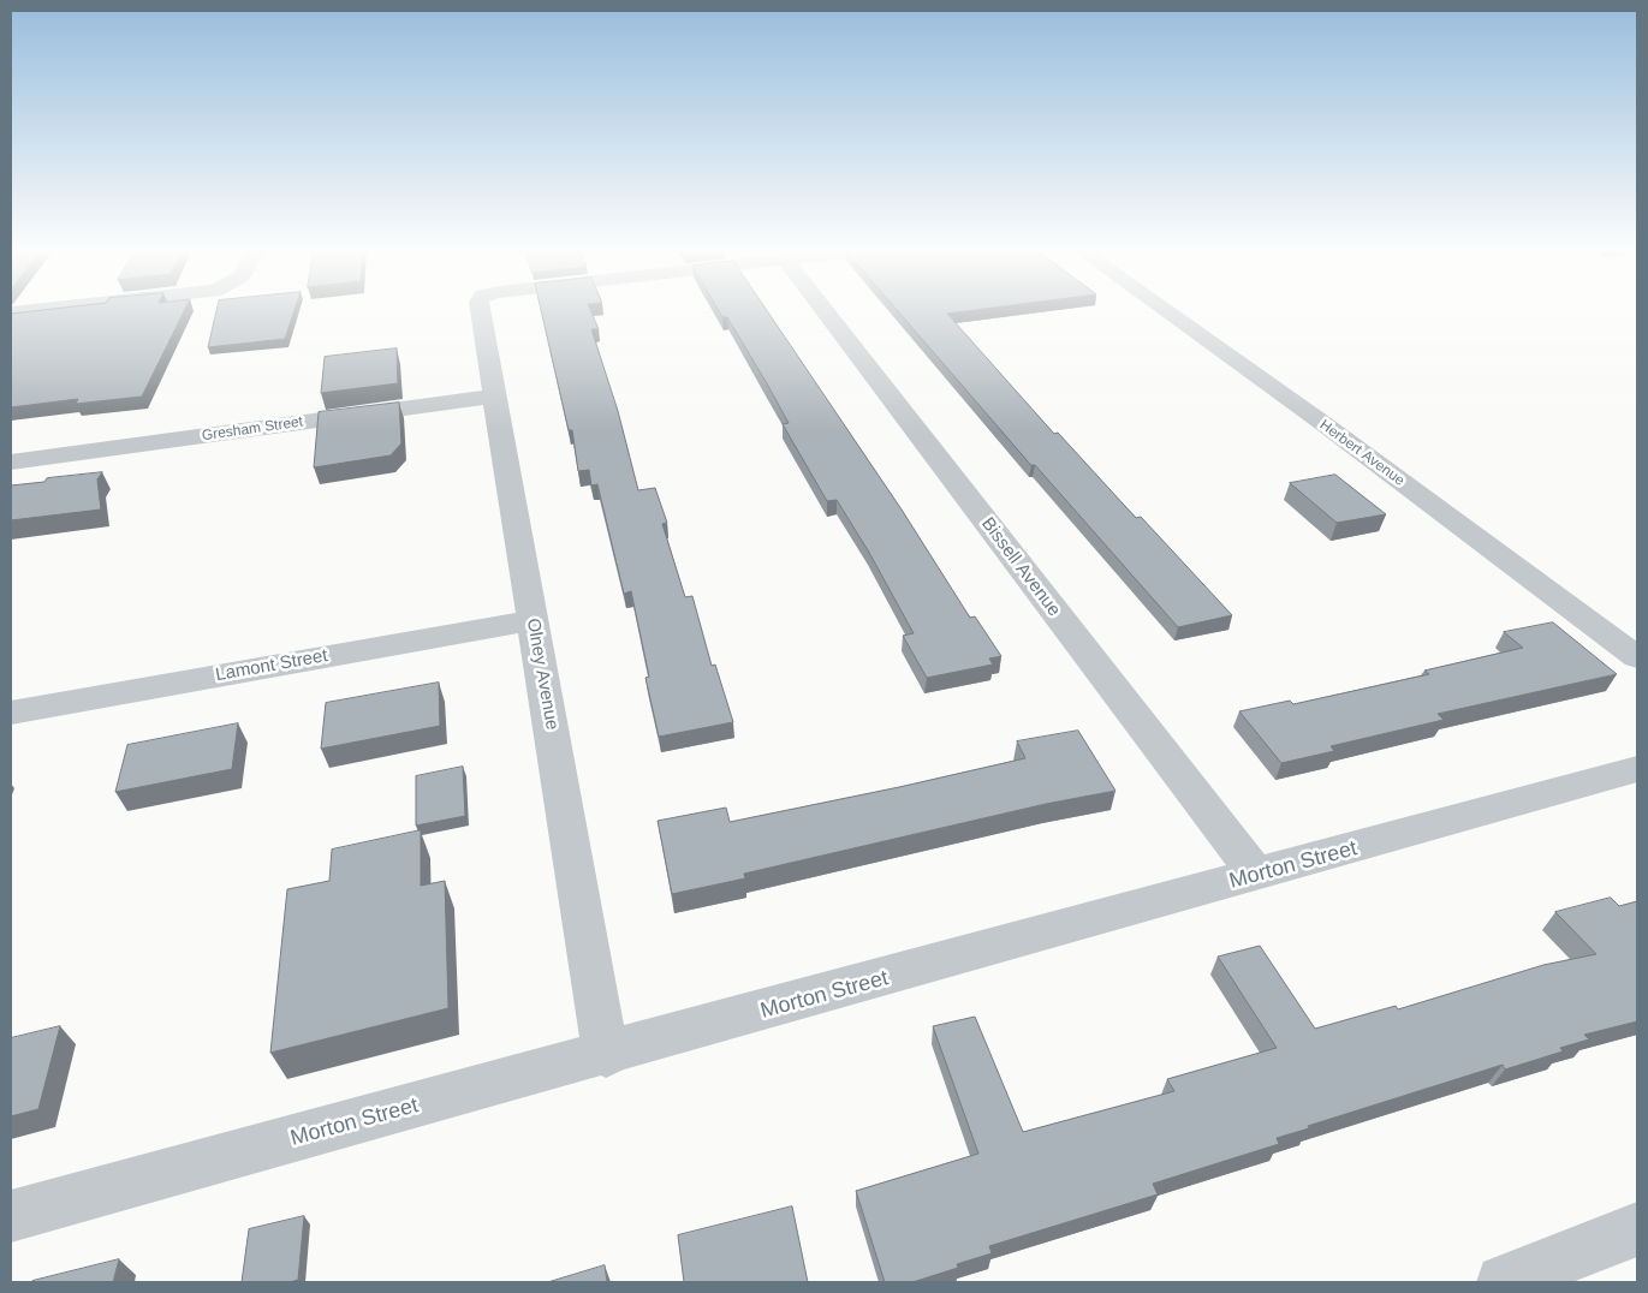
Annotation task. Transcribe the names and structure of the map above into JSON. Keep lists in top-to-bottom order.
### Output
{
  "streets": {
    "street": [
      "Gresham Street",
      "Herbert Avenue",
      "Bissell Avenue",
      "Lamont Street",
      "Olney Avenue",
      "Morton Street"
    ]
  },
  "crossings": [
    ["Gresham Street", "Olney Avenue"],
    ["Bissell Avenue", "Morton Street"],
    ["Lamont Street", "Olney Avenue"],
    ["Olney Avenue", "Morton Street"]
  ]
}
